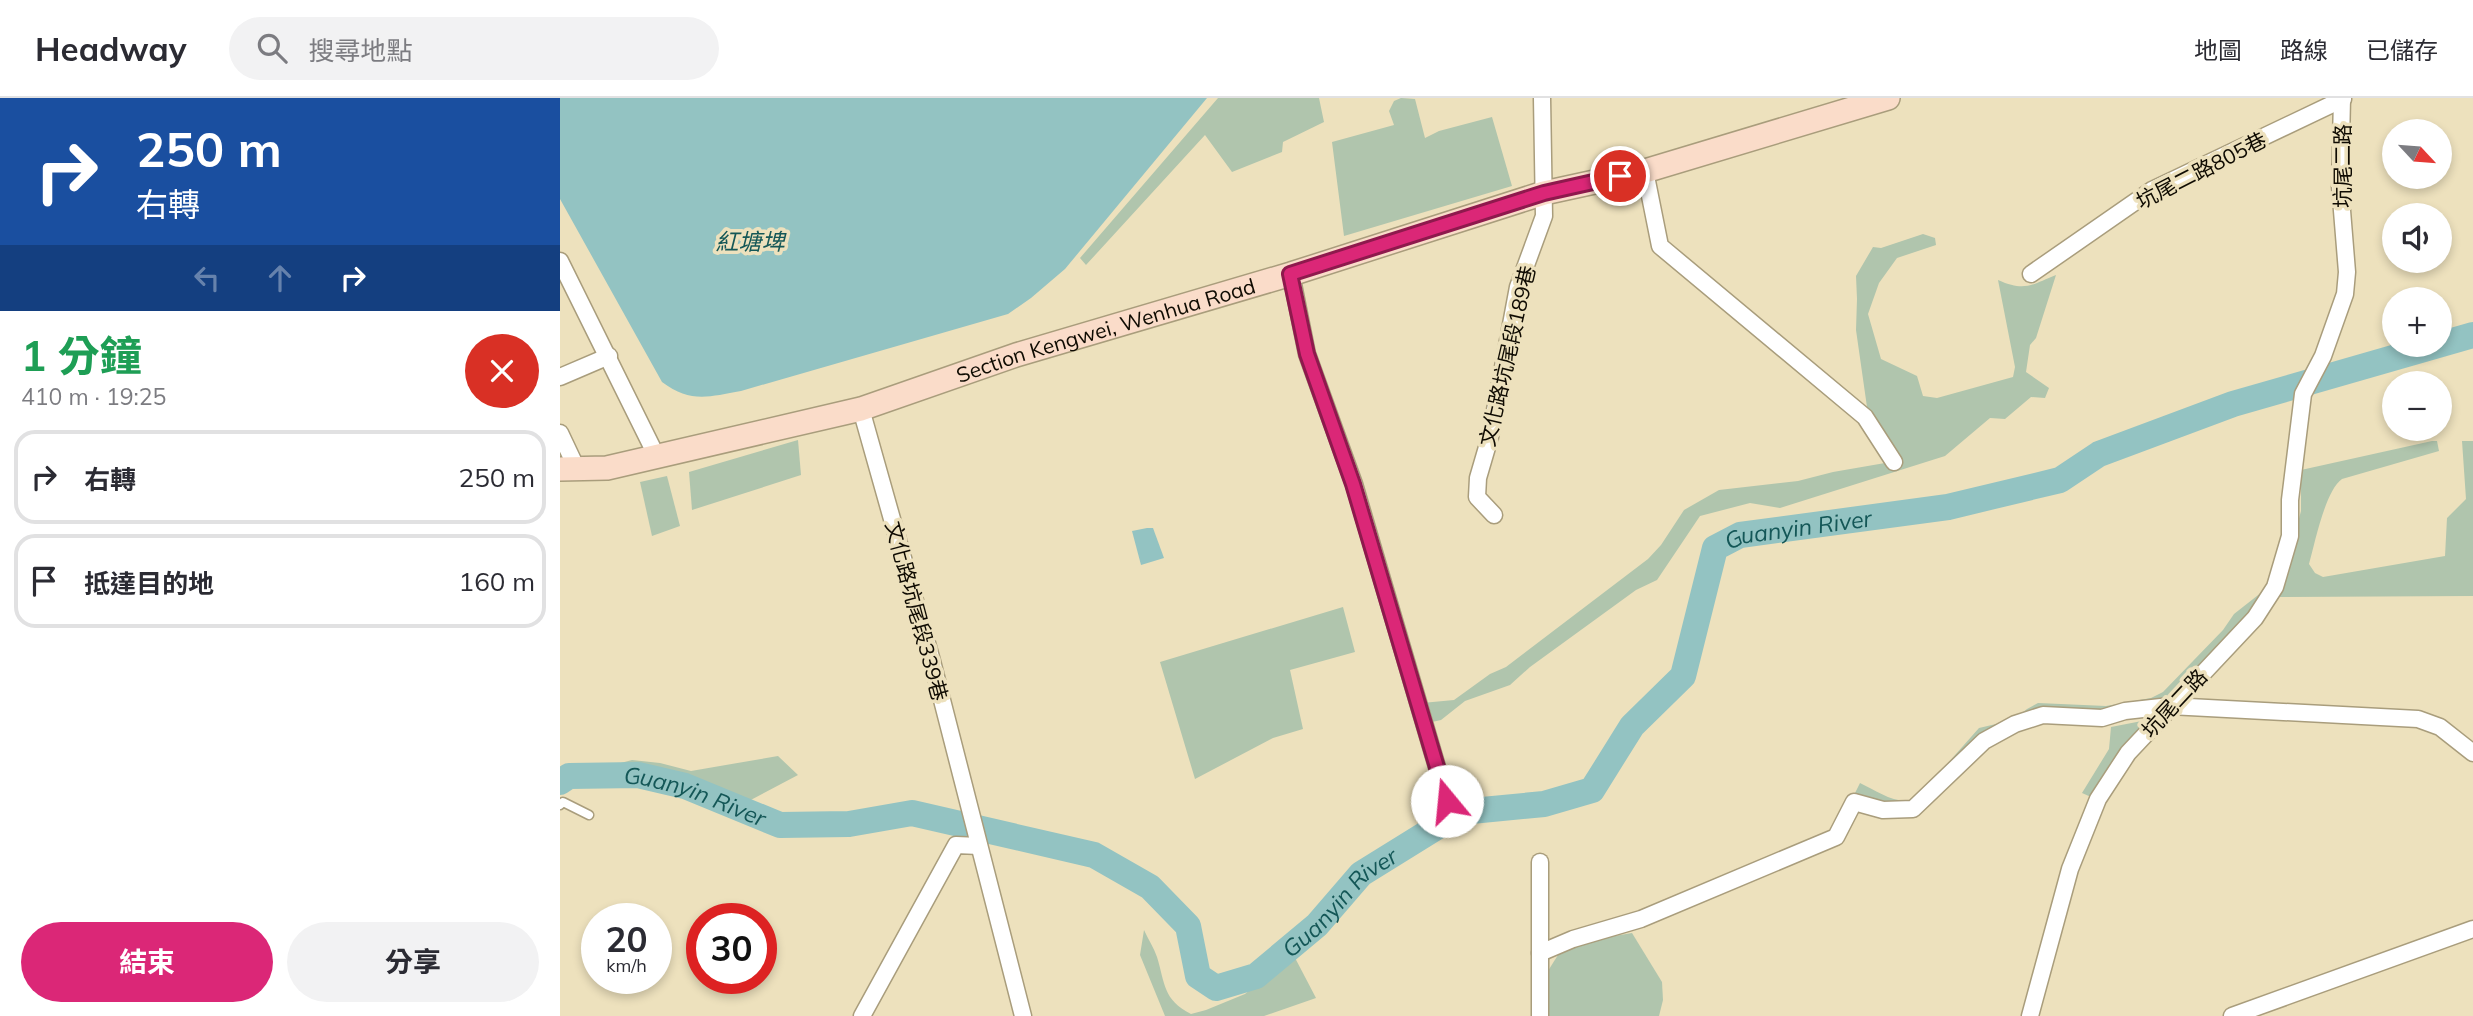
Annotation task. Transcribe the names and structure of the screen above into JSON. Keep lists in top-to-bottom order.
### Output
{
  "streets": {
    "main road": ["Section Kengwei, Wenhua Road"],
    "street": [
      "坑尾二路",
      "坑尾二路805巷",
      "文化路坑尾段189巷",
      "文化路坑尾段339巷"
    ]
  },
  "crossings": [
    ["坑尾二路", "坑尾二路805巷"],
    ["Section Kengwei, Wenhua Road", "文化路坑尾段189巷"],
    ["Section Kengwei, Wenhua Road", "文化路坑尾段339巷"]
  ],
  "water": ["紅塘埤", "Guanyin River"],
  "north": "bottom right",
  "page": {
    "header": "Headway",
    "search": "搜尋地點",
    "nav": ["地圖", "路線", "已儲存"],
    "turn": ["250 m", "右轉"],
    "map_buttons": ["+", "−"],
    "heading": ["1 分鐘", "410 m · 19:25"],
    "list": [
      {
        "name": "右轉",
        "value": "250 m"
      },
      {
        "name": "抵達目的地",
        "value": "160 m"
      }
    ],
    "speed": "20 km/h",
    "limit": "30",
    "buttons": ["結束", "分享"]
  }
}
